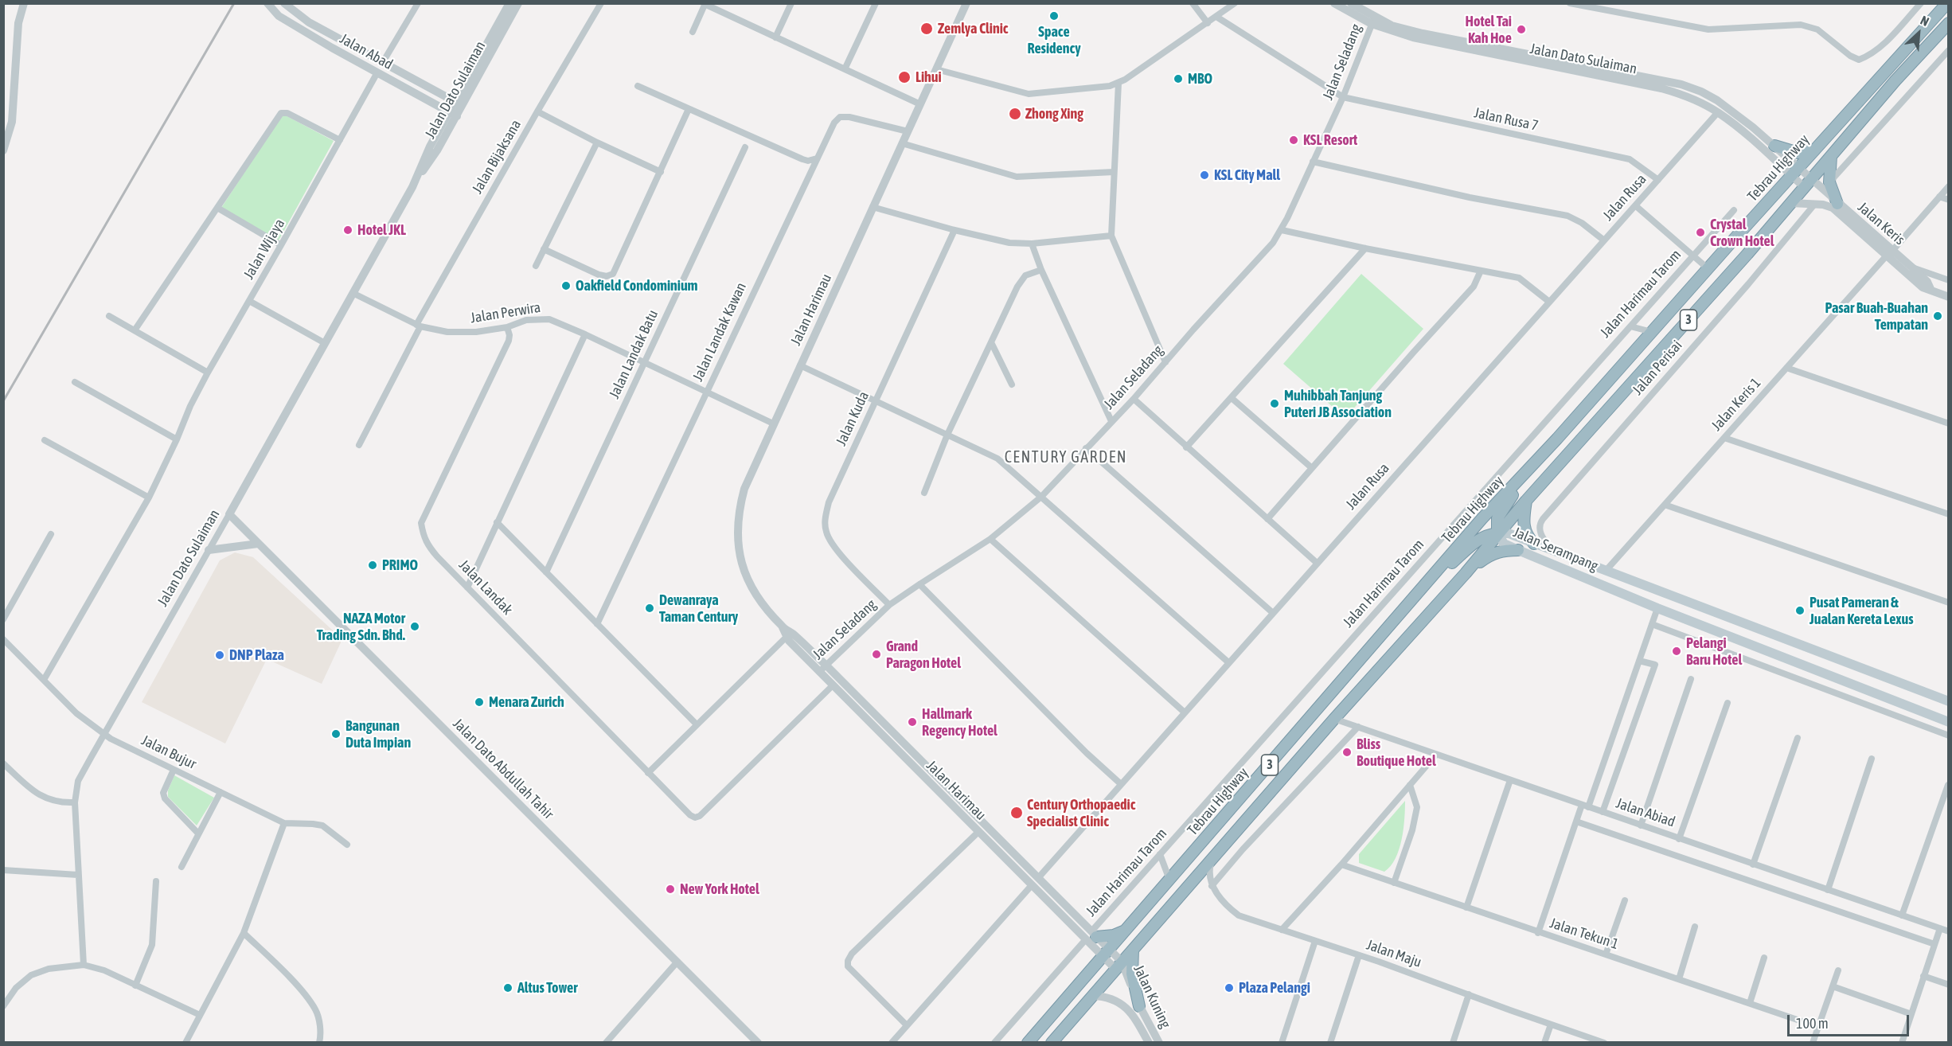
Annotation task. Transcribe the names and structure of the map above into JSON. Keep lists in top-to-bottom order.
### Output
{
  "streets": {
    "highway": ["Tebrau Highway", "3"],
    "main road": ["Jalan Serampang"],
    "street": [
      "Jalan Abad",
      "Jalan Dato Sulaiman",
      "Jalan Seladang",
      "Jalan Rusa 7",
      "Jalan Bijaksana",
      "Jalan Rusa",
      "Jalan Keris",
      "Jalan Wijaya",
      "Jalan Harimau Tarom",
      "Jalan Harimau",
      "Jalan Perwira",
      "Jalan Landak Kawan",
      "Jalan Landak Batu",
      "Jalan Perisai",
      "Jalan Keris 1",
      "Jalan Kuda",
      "Jalan Landak",
      "Jalan Bujur",
      "Jalan Dato Abdullah Tahir",
      "Jalan Abiad",
      "Jalan Tekun 1",
      "Jalan Maju",
      "Jalan Kuning"
    ]
  },
  "crossings": [
    ["Jalan Abad", "Jalan Dato Sulaiman"],
    ["Jalan Abad", "Jalan Wijaya"],
    ["Jalan Dato Sulaiman", "Jalan Seladang"],
    ["Jalan Dato Sulaiman", "Tebrau Highway"],
    ["Jalan Dato Sulaiman", "Jalan Rusa"],
    ["Jalan Dato Sulaiman", "Jalan Keris"],
    ["Jalan Dato Sulaiman", "Jalan Perwira"],
    ["Jalan Dato Sulaiman", "3"],
    ["Jalan Dato Sulaiman", "Jalan Bujur"],
    ["Jalan Dato Sulaiman", "Jalan Dato Abdullah Tahir"],
    ["Jalan Seladang", "Jalan Rusa 7"],
    ["Jalan Seladang", "Jalan Harimau"],
    ["Jalan Seladang", "Jalan Kuda"],
    ["Jalan Rusa 7", "Jalan Rusa"],
    ["Jalan Bijaksana", "Jalan Perwira"],
    ["Tebrau Highway", "Jalan Harimau"],
    ["Jalan Rusa", "Jalan Harimau"],
    ["Jalan Keris", "3"],
    ["Jalan Keris", "Jalan Perisai"],
    ["Jalan Keris", "Jalan Keris 1"],
    ["Jalan Wijaya", "Jalan Bujur"],
    ["Jalan Harimau Tarom", "Jalan Harimau"],
    ["Jalan Harimau", "Jalan Perwira"],
    ["Jalan Harimau", "3"],
    ["Jalan Harimau", "Jalan Landak Kawan"],
    ["Jalan Harimau", "Jalan Landak"],
    ["Jalan Harimau", "Jalan Kuning"],
    ["Jalan Perwira", "Jalan Landak Kawan"],
    ["Jalan Perwira", "Jalan Landak Batu"],
    ["Jalan Perwira", "Jalan Landak"],
    ["3", "Jalan Serampang"],
    ["3", "Jalan Abiad"],
    ["3", "Jalan Kuning"],
    ["Jalan Perisai", "Jalan Serampang"],
    ["Jalan Keris 1", "Jalan Serampang"]
  ],
  "districts": ["CENTURY GARDEN"],
  "places": [
    "Space Residency",
    "Zemlya Clinic",
    "Hotel Tai Kah Hoe",
    "Lihui",
    "MBO",
    "Zhong Xing",
    "KSL Resort",
    "KSL City Mall",
    "Hotel JKL",
    "Crystal Crown Hotel",
    "Oakfield Condominium",
    "Pasar Buah-Buahan Tempatan",
    "Muhibbah Tanjung Puteri JB Association",
    "PRIMO",
    "Dewanraya Taman Century",
    "Pusat Pameran & Jualan Kereta Lexus",
    "NAZA Motor Trading Sdn. Bhd.",
    "Pelangi Baru Hotel",
    "Grand Paragon Hotel",
    "DNP Plaza",
    "Menara Zurich",
    "Hallmark Regency Hotel",
    "Bangunan Duta Impian",
    "Bliss Boutique Hotel",
    "Century Orthopaedic Specialist Clinic",
    "New York Hotel",
    "Altus Tower",
    "Plaza Pelangi"
  ],
  "scale_bar": "100 m",
  "north": "top right"
}
